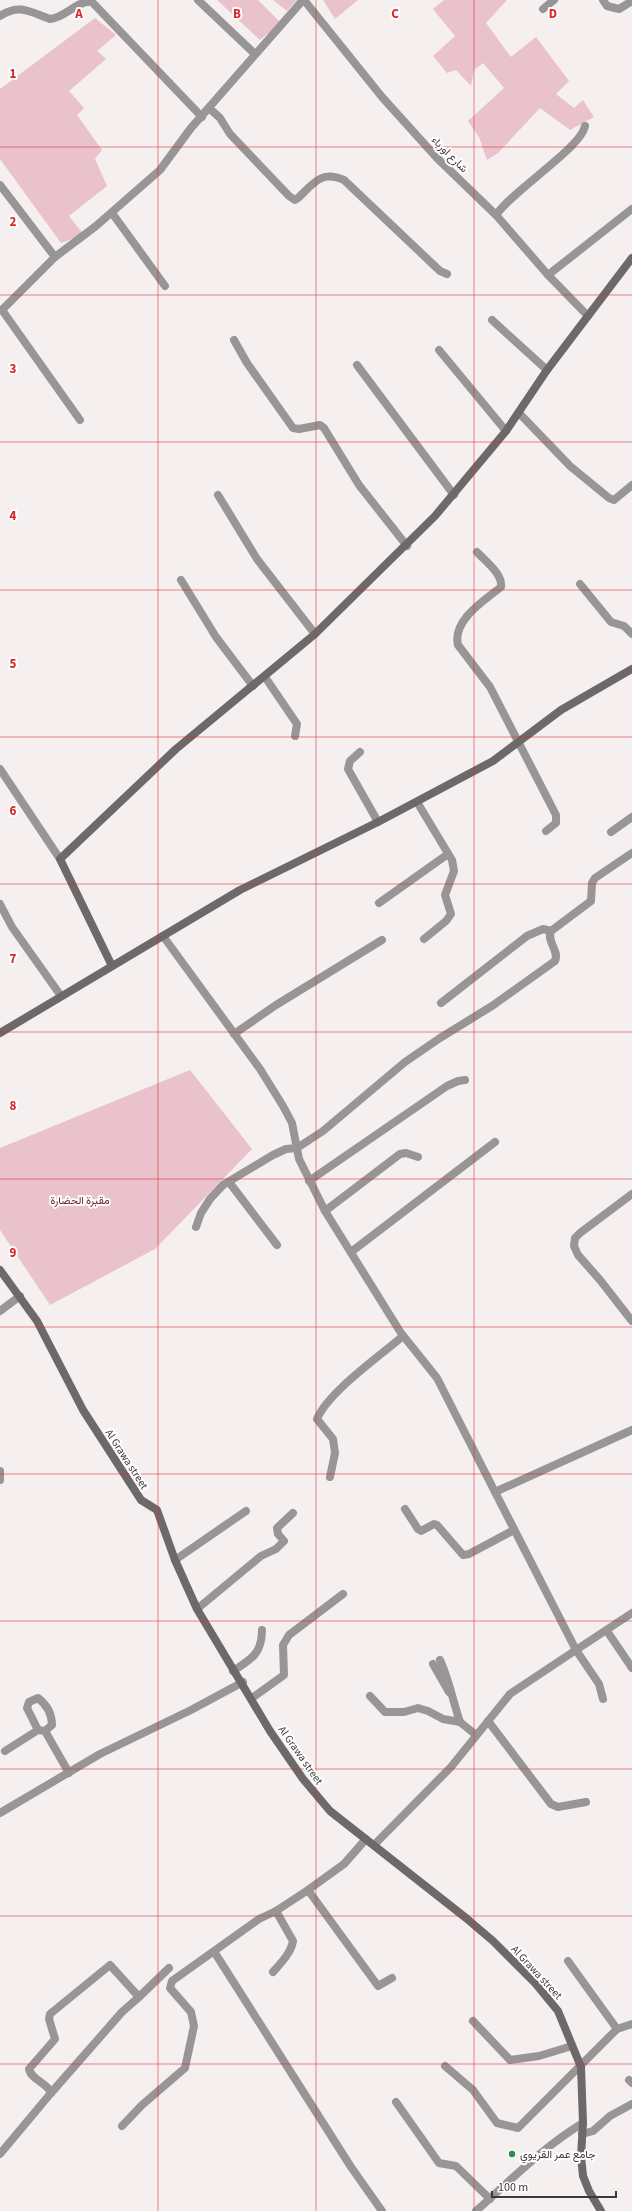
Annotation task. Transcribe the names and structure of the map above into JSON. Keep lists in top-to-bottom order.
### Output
{
  "streets": {
    "street": ["شارع اورباء", "Al Grawa street"]
  },
  "parks": ["مقبرة الحضارة"],
  "places": ["جامع عمر القريوي"],
  "scale_bar": "100 m",
  "grid": {
    "columns": [
      "A",
      "B",
      "C",
      "D"
    ],
    "rows": [
      "1",
      "2",
      "3",
      "4",
      "5",
      "6",
      "7",
      "8",
      "9"
    ]
  }
}
